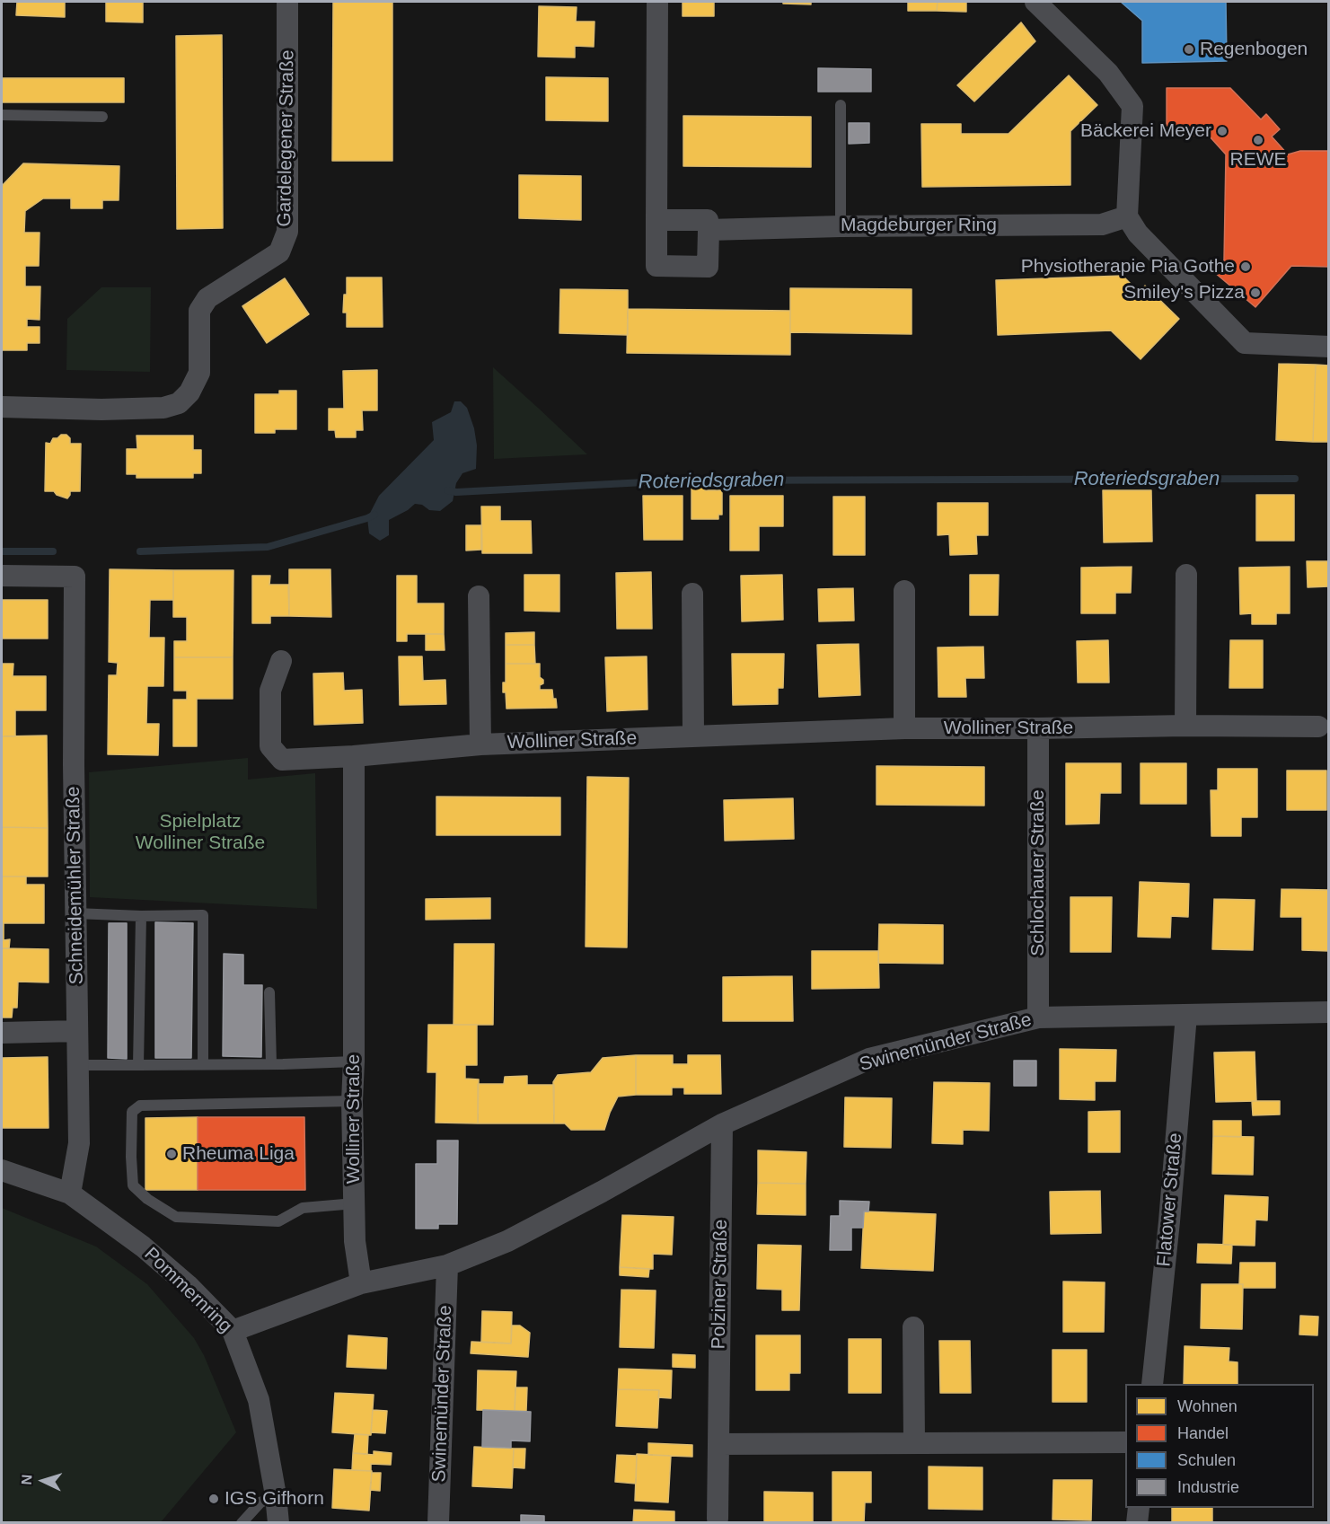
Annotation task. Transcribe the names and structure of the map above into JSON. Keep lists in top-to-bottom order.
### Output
{
  "streets": {
    "street": [
      "Gardelegener Straße",
      "Magdeburger Ring",
      "Wolliner Straße",
      "Schlochauer Straße",
      "Schneidemühler Straße",
      "Swinemünder Straße",
      "Flatower Straße",
      "Polziner Straße",
      "Pommernring"
    ]
  },
  "crossings": [
    ["Wolliner Straße", "Schlochauer Straße"],
    ["Wolliner Straße", "Swinemünder Straße"],
    ["Schlochauer Straße", "Swinemünder Straße"],
    ["Schneidemühler Straße", "Pommernring"],
    ["Swinemünder Straße", "Flatower Straße"],
    ["Swinemünder Straße", "Polziner Straße"],
    ["Swinemünder Straße", "Pommernring"]
  ],
  "water": ["Roteriedsgraben"],
  "parks": ["Spielplatz Wolliner Straße"],
  "places": [
    "Regenbogen",
    "Bäckerei Meyer",
    "REWE",
    "Physiotherapie Pia Gothe",
    "Smiley's Pizza",
    "Rheuma Liga",
    "IGS Gifhorn"
  ],
  "legend": [
    "Wohnen",
    "Handel",
    "Schulen",
    "Industrie"
  ],
  "north": "left"
}
